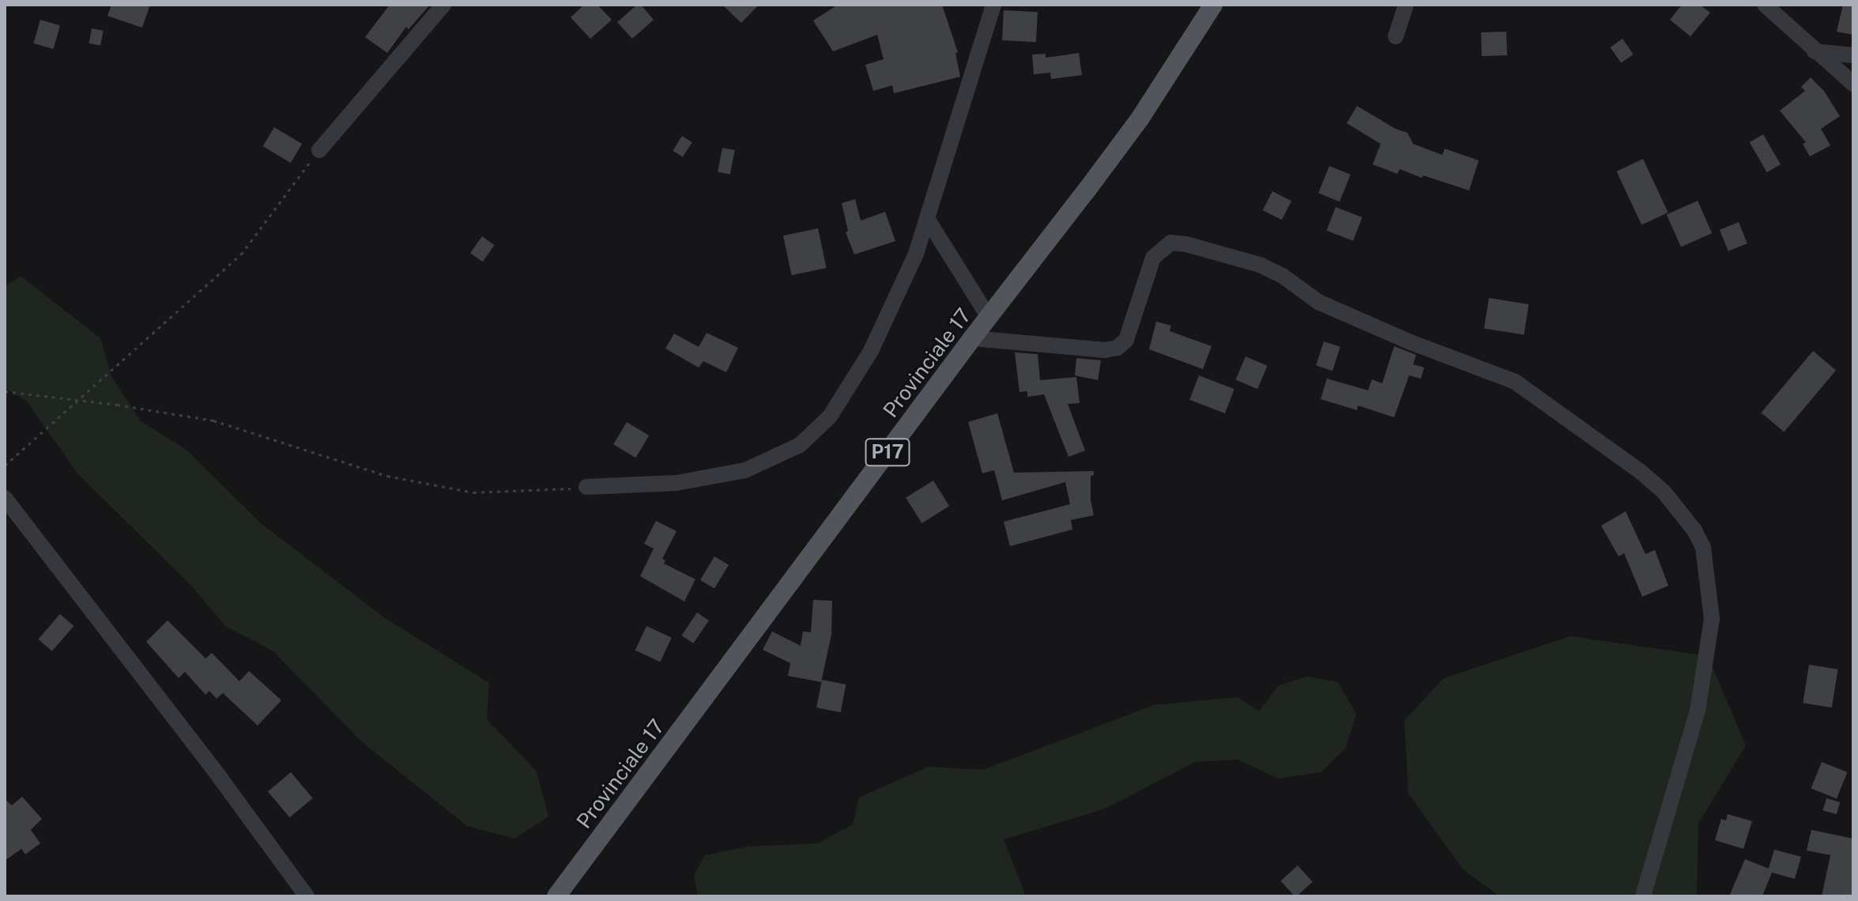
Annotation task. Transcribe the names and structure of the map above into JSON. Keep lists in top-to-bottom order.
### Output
{
  "streets": {
    "main road": ["Provinciale 17", "P17"]
  }
}
